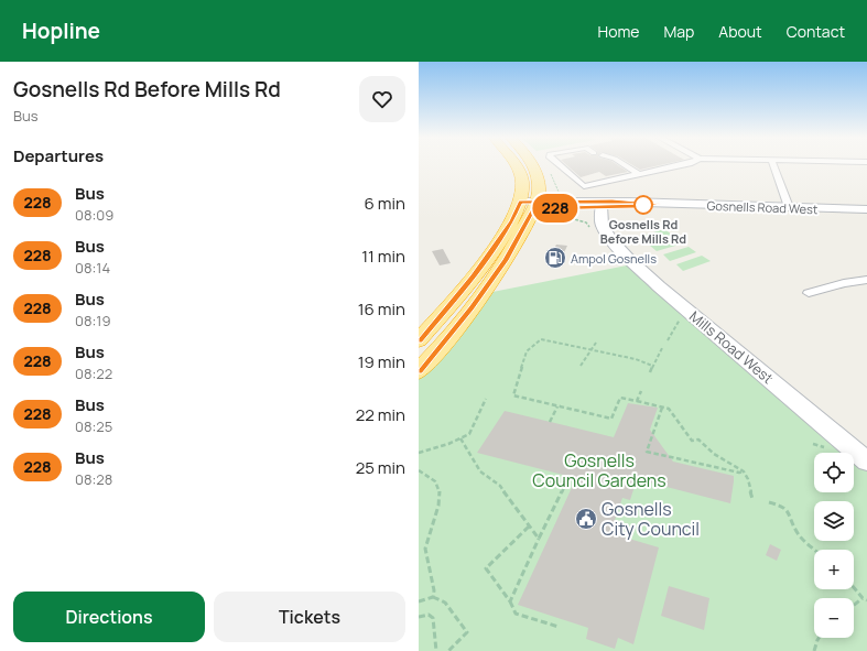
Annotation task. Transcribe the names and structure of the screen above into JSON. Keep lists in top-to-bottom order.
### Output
{
  "streets": {
    "main road": ["Gosnells Road West", "Mills Road West"]
  },
  "crossings": [
    ["Gosnells Road West", "Mills Road West"]
  ],
  "parks": ["Gosnells Council Gardens"],
  "places": {
    "other": ["Gosnells Rd Before Mills Rd"],
    "fuel station": ["Ampol Gosnells"],
    "public building": ["Gosnells City Council"]
  },
  "lines": ["bus line 228"],
  "page": {
    "header": "Hopline",
    "nav": [
      "Home",
      "Map",
      "About",
      "Contact"
    ],
    "heading": [
      ["Gosnells Rd Before Mills Rd", "Bus"],
      "Departures"
    ],
    "on_map": "228",
    "list": [
      {
        "mark": "228",
        "name": "Bus",
        "note": "08:09",
        "value": "6 min"
      },
      {
        "mark": "228",
        "name": "Bus",
        "note": "08:14",
        "value": "11 min"
      },
      {
        "mark": "228",
        "name": "Bus",
        "note": "08:19",
        "value": "16 min"
      },
      {
        "mark": "228",
        "name": "Bus",
        "note": "08:22",
        "value": "19 min"
      },
      {
        "mark": "228",
        "name": "Bus",
        "note": "08:25",
        "value": "22 min"
      },
      {
        "mark": "228",
        "name": "Bus",
        "note": "08:28",
        "value": "25 min"
      }
    ],
    "map_buttons": ["+", "−"],
    "buttons": ["Directions", "Tickets"]
  }
}
